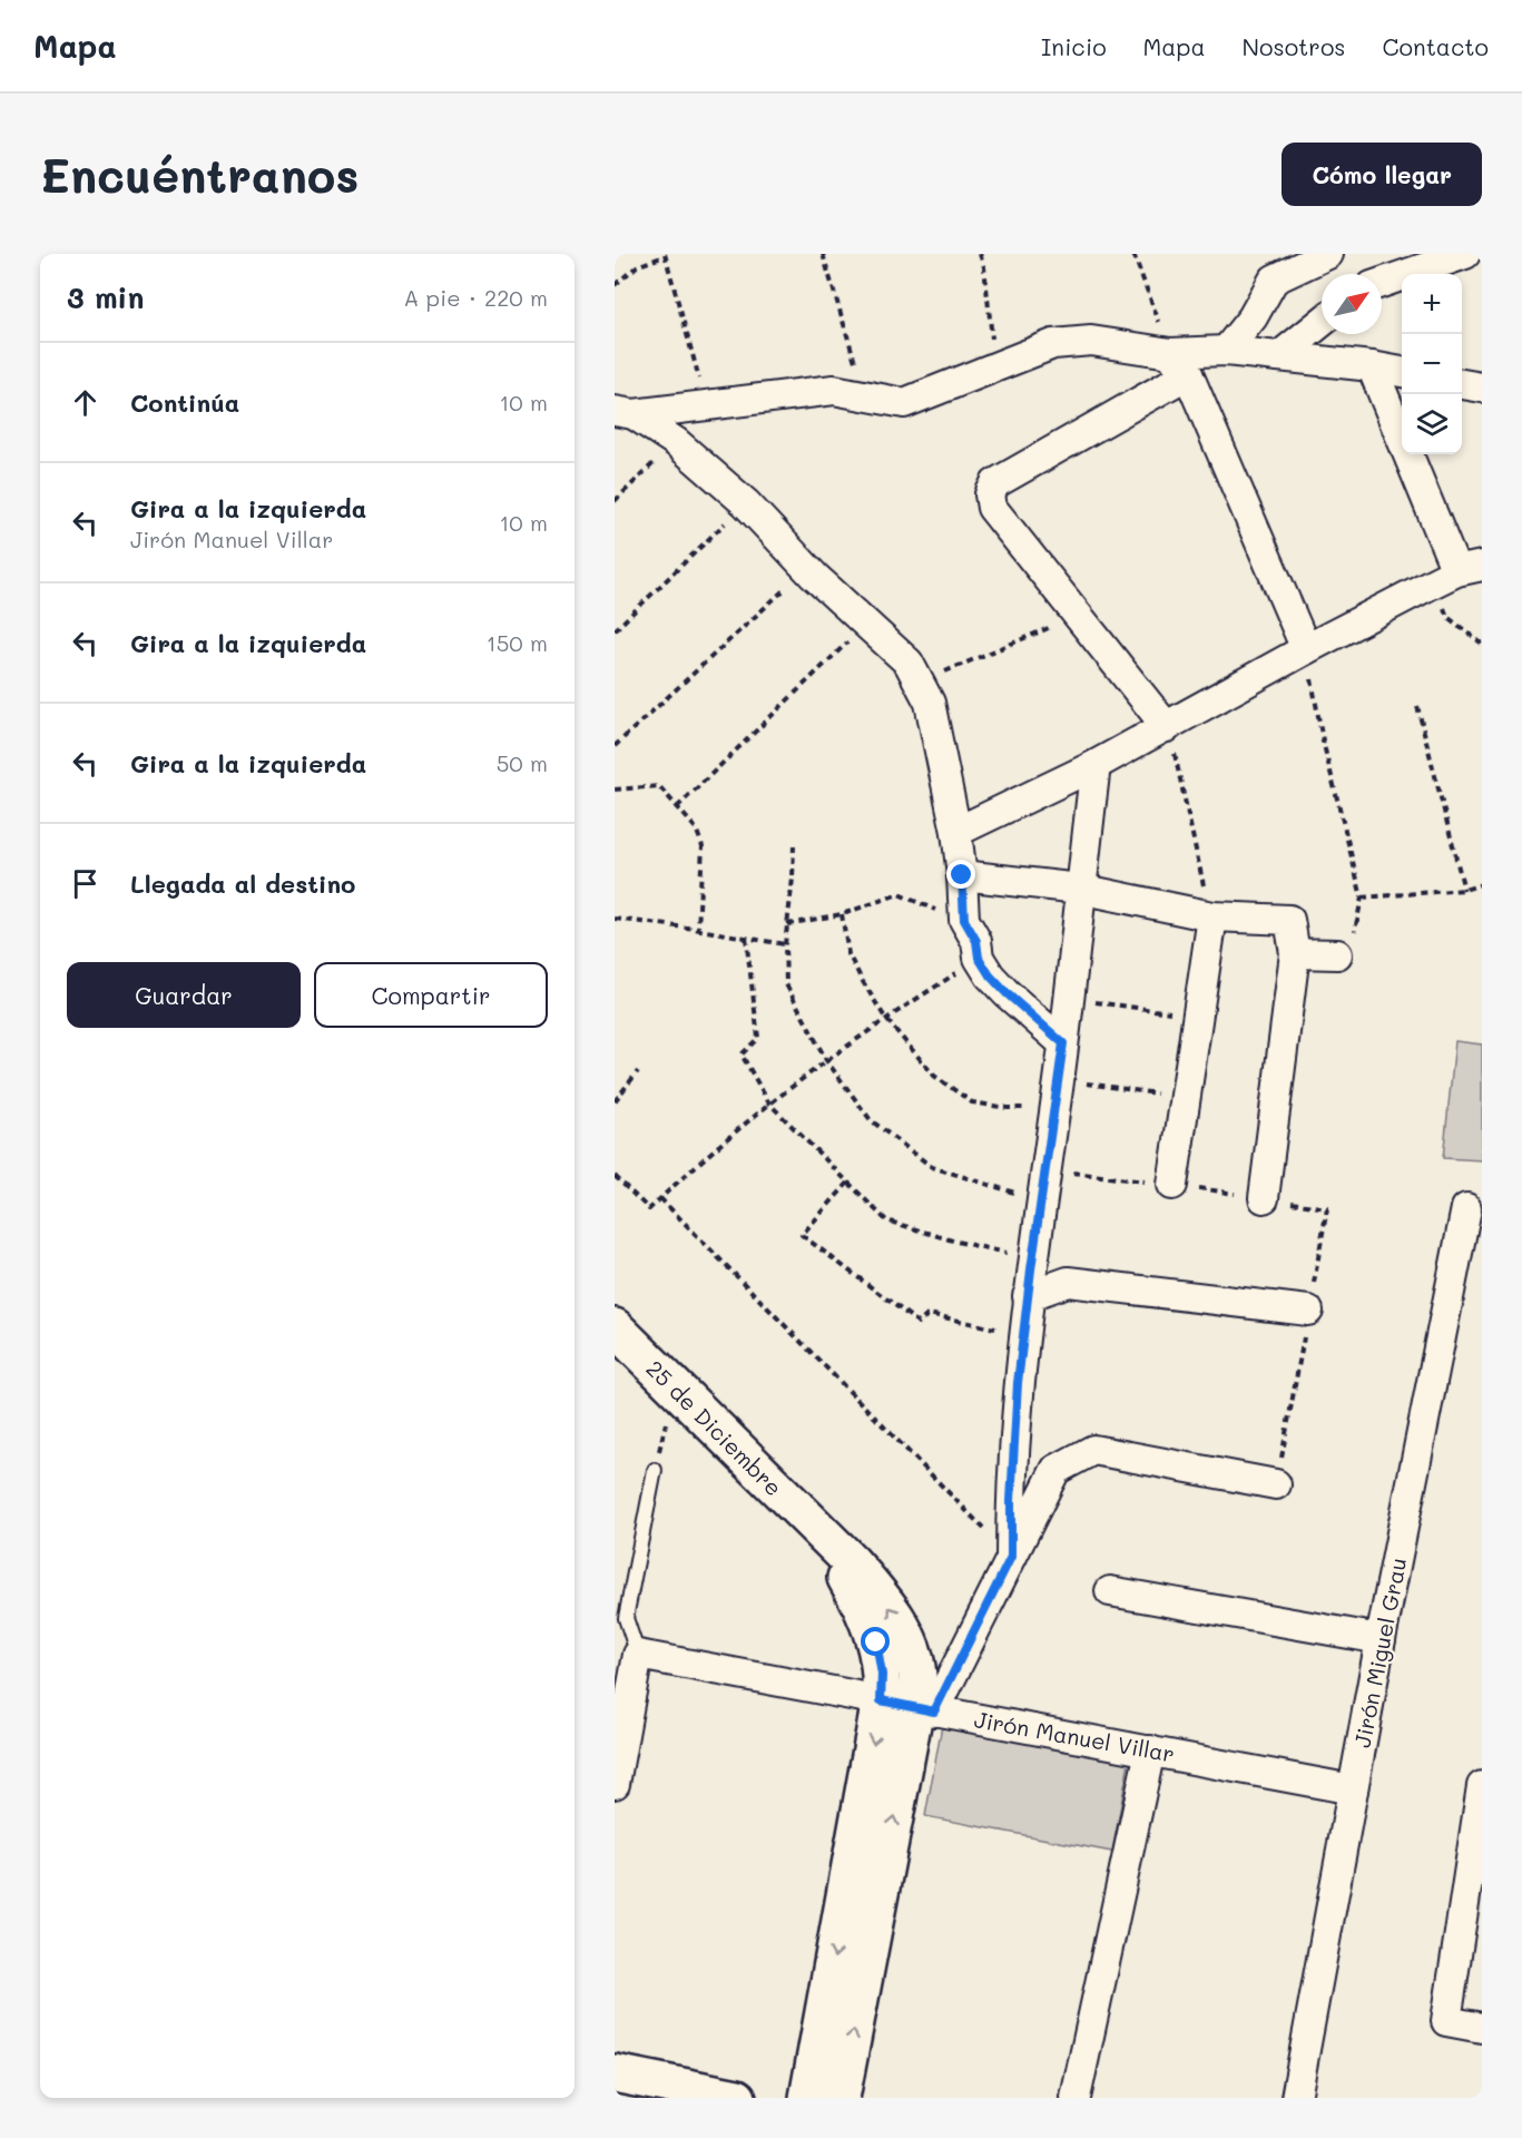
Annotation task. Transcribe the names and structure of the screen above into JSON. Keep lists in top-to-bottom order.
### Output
{
  "streets": {
    "street": ["25 de Diciembre", "Jirón Miguel Grau", "Jirón Manuel Villar"]
  },
  "crossings": [
    ["25 de Diciembre", "Jirón Manuel Villar"],
    ["Jirón Miguel Grau", "Jirón Manuel Villar"]
  ],
  "north": "top right",
  "page": {
    "header": "Mapa",
    "nav": [
      "Inicio",
      "Mapa",
      "Nosotros",
      "Contacto"
    ],
    "buttons": [
      "Cómo llegar",
      ["Guardar", "Compartir"]
    ],
    "title": "Encuéntranos",
    "heading": ["3 min", "A pie · 220 m"],
    "map_buttons": ["+", "−"],
    "list": [
      ["Continúa", "10 m"],
      ["Gira a la izquierda", "Jirón Manuel Villar", "10 m"],
      ["Gira a la izquierda", "150 m"],
      ["Gira a la izquierda", "50 m"],
      "Llegada al destino"
    ]
  }
}
